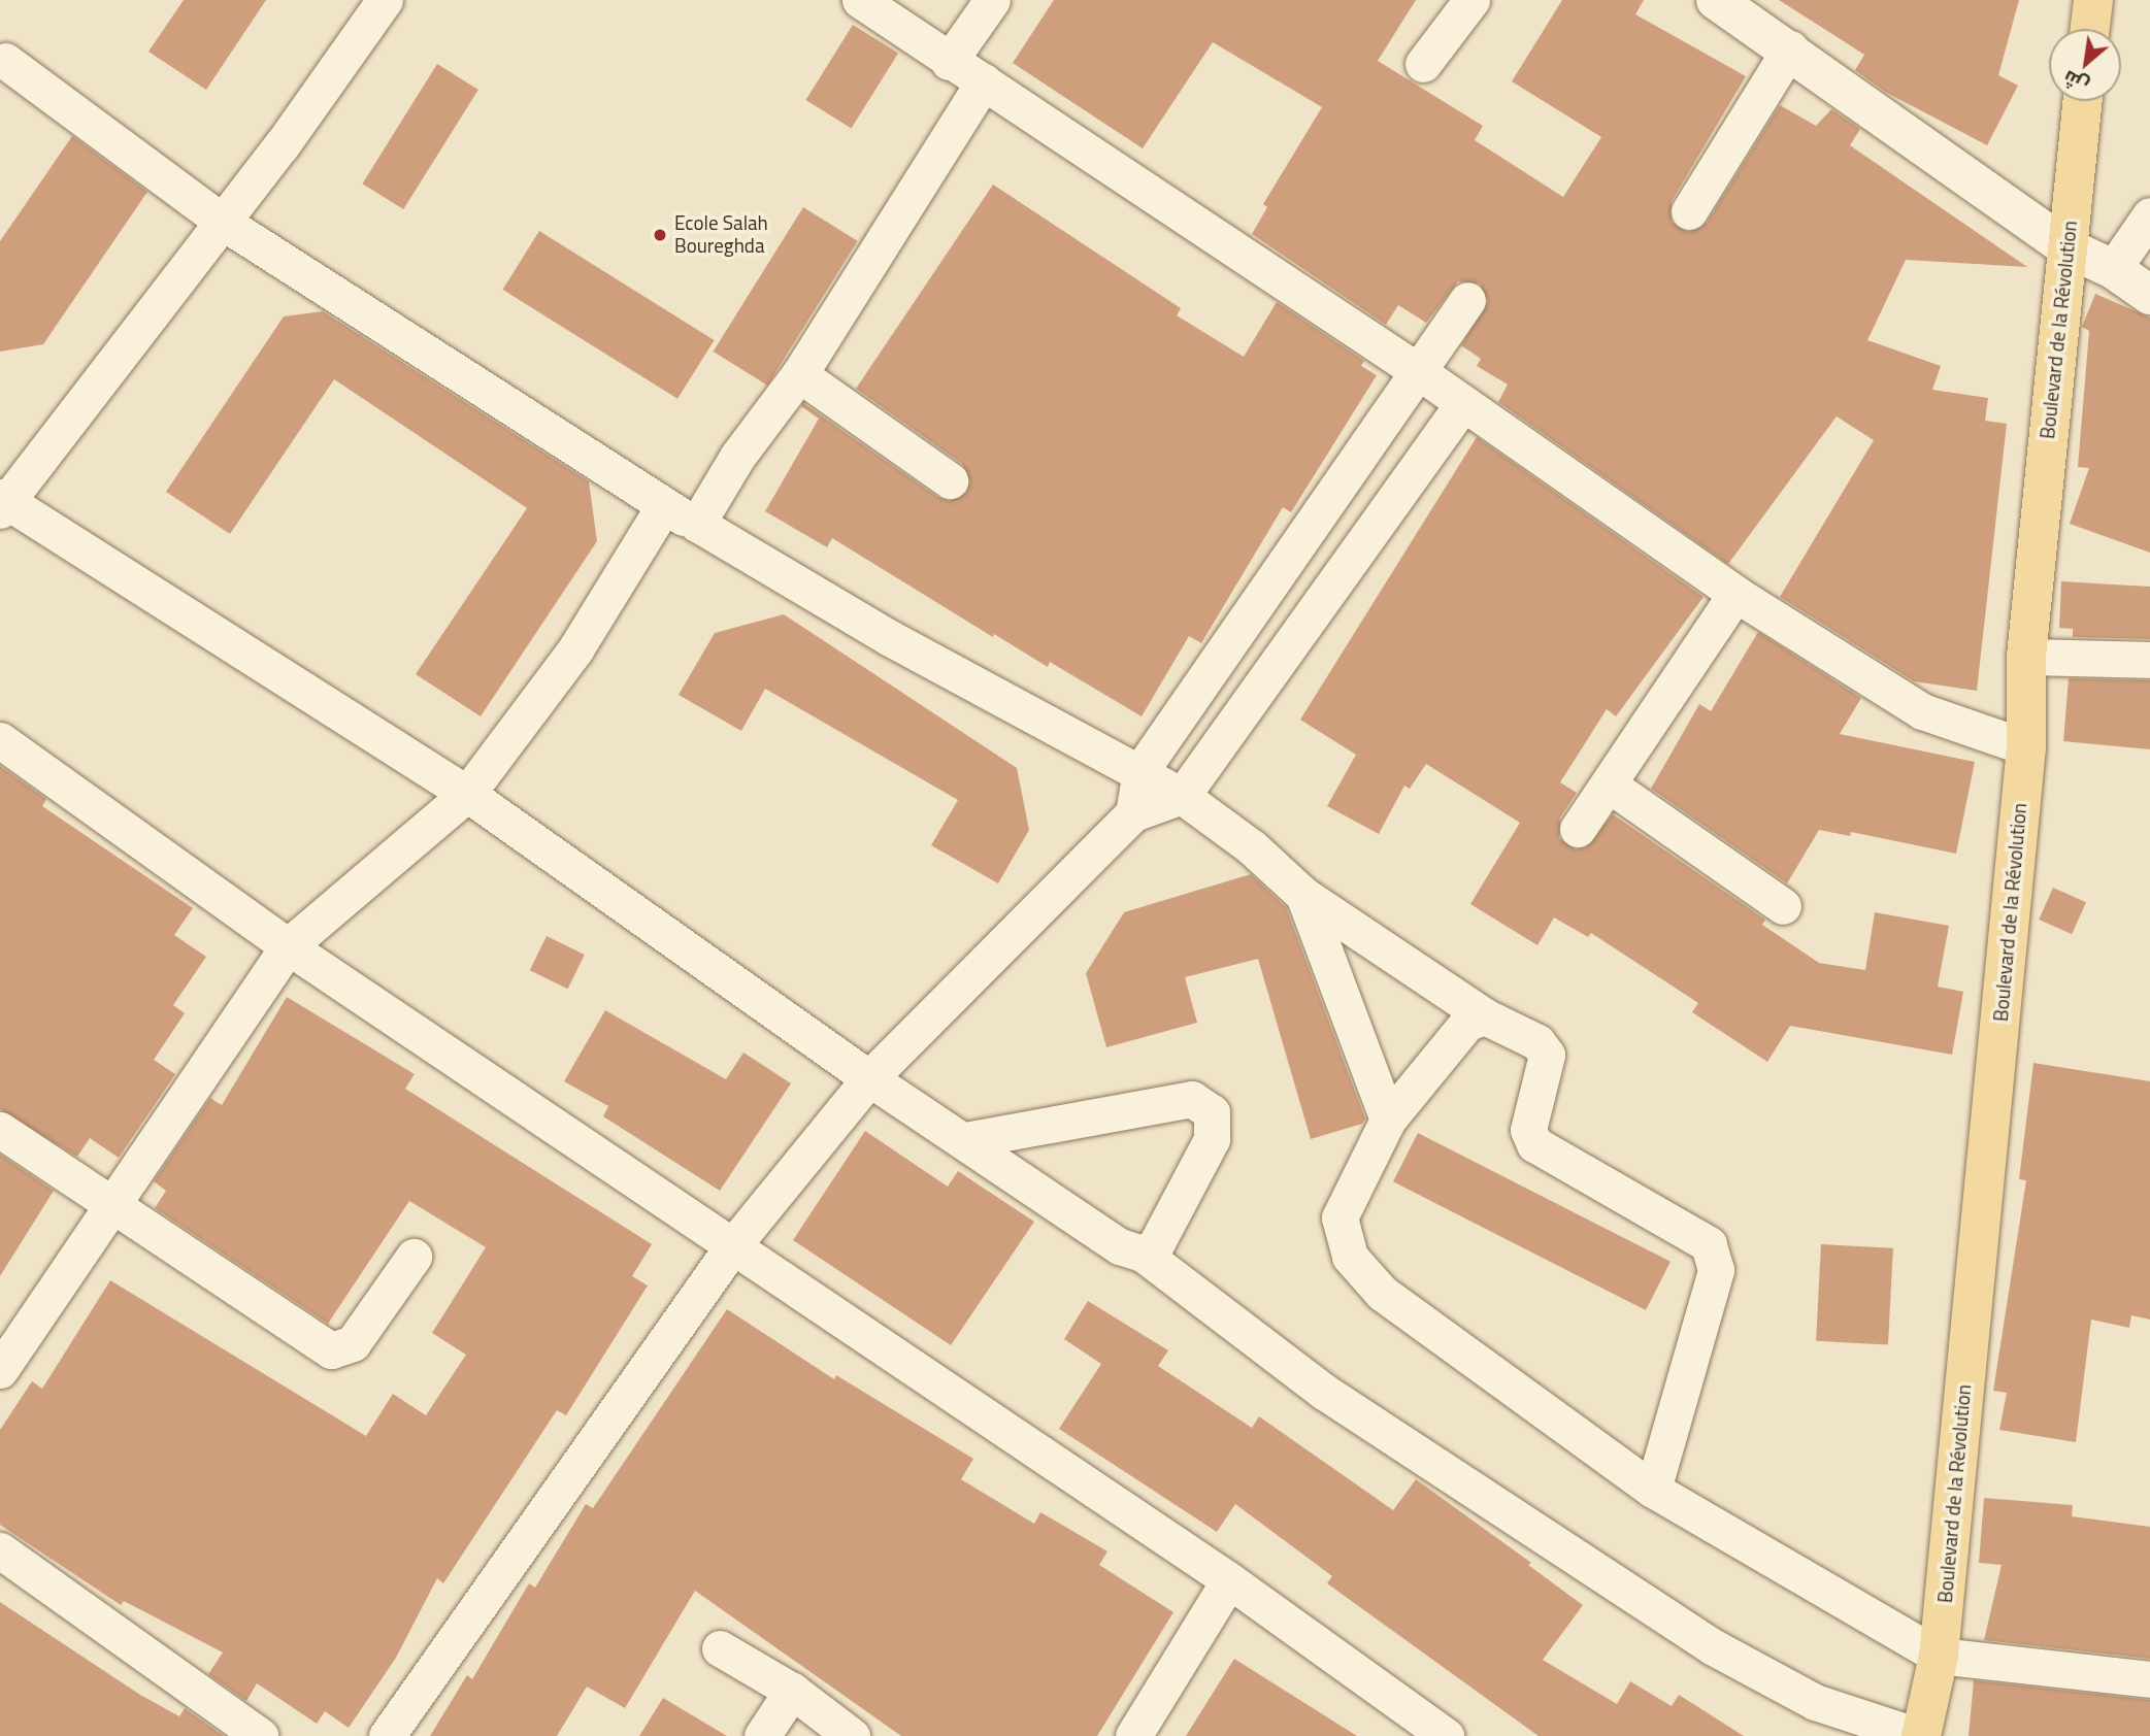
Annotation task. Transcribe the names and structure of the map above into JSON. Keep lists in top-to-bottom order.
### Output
{
  "streets": {
    "main road": ["Boulevard de la Révolution"]
  },
  "places": ["Ecole Salah Boureghda"],
  "north": "bottom left"
}
